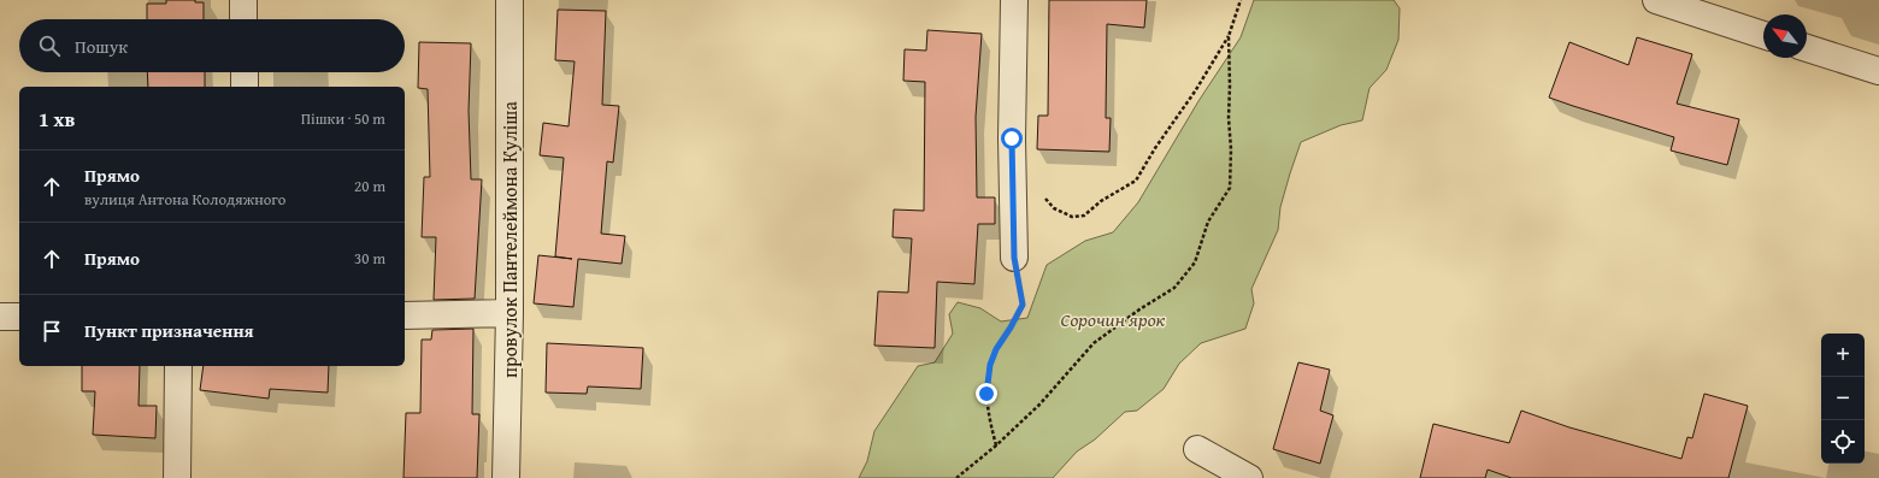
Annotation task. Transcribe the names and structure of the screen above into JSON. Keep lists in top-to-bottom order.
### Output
{
  "streets": {
    "street": ["провулок Пантелеймона Куліша"]
  },
  "parks": ["Сорочин ярок"],
  "north": "top left",
  "page": {
    "search": "Пошук",
    "heading": ["1 хв", "Пішки · 50 m"],
    "list": [
      ["Прямо", "вулиця Антона Колодяжного", "20 m"],
      ["Прямо", "30 m"],
      "Пункт призначення"
    ],
    "map_buttons": ["+", "−"]
  }
}
